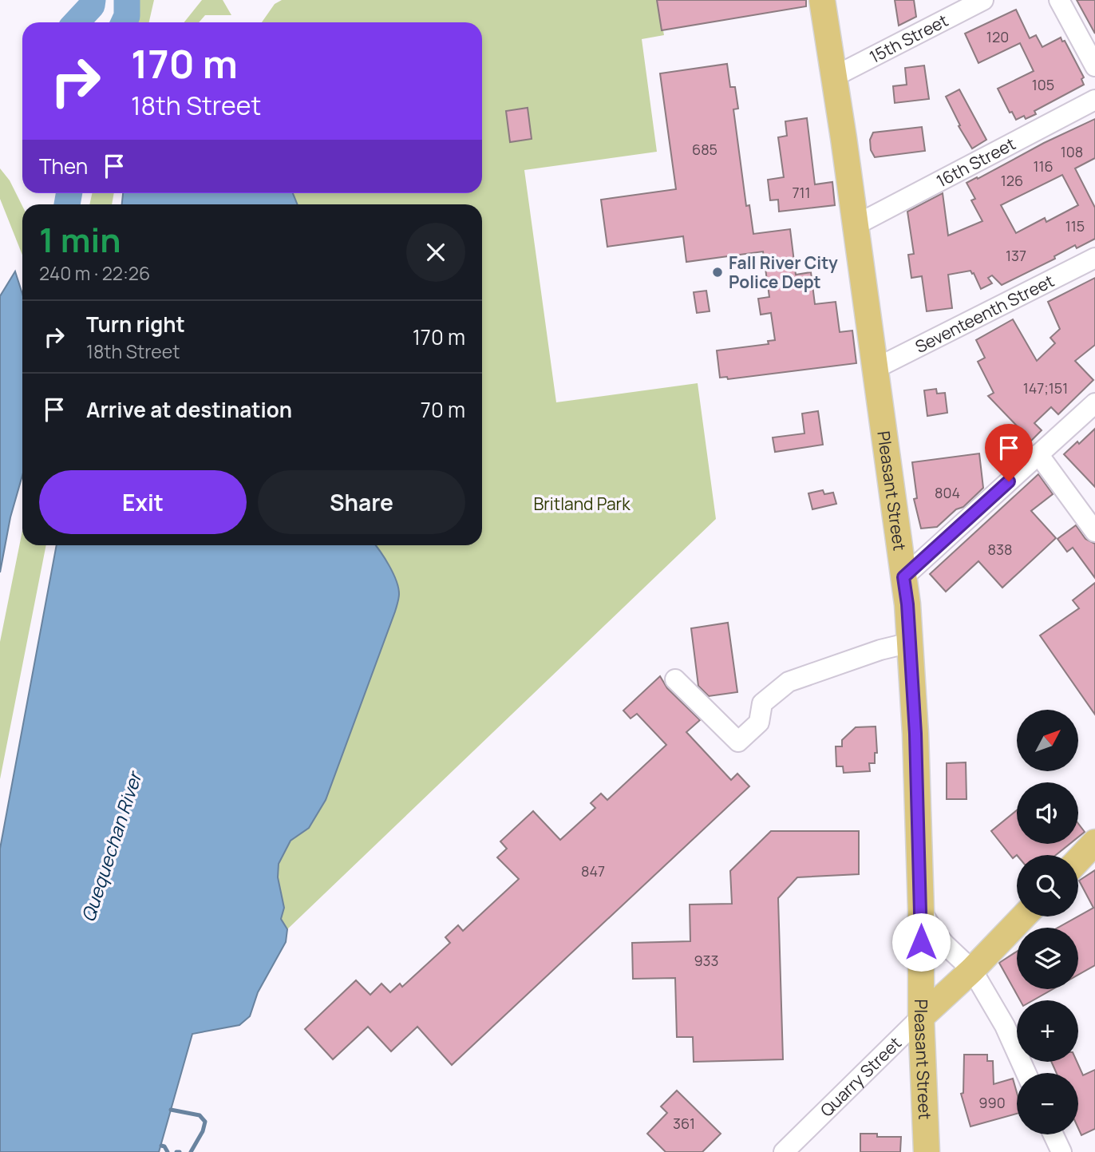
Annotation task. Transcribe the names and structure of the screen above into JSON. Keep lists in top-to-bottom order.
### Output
{
  "streets": {
    "main road": ["Pleasant Street", "Quarry Street"],
    "street": ["15th Street", "16th Street", "Seventeenth Street"]
  },
  "crossings": [
    ["15th Street", "Pleasant Street"],
    ["16th Street", "Pleasant Street"],
    ["Seventeenth Street", "Pleasant Street"],
    ["Pleasant Street", "Quarry Street"]
  ],
  "water": ["Quequechan River"],
  "parks": ["Britland Park"],
  "places": ["Fall River City Police Dept"],
  "house_numbers": [
    "120",
    "105",
    "685",
    "108",
    "116",
    "126",
    "711",
    "115",
    "137",
    "147;151",
    "804",
    "838",
    "847",
    "933",
    "990",
    "361"
  ],
  "north": "top right",
  "page": {
    "turn": ["170 m", "18th Street"],
    "then": "Then",
    "heading": ["1 min", "240 m · 22:26"],
    "list": [
      {
        "name": "Turn right",
        "note": "18th Street",
        "value": "170 m"
      },
      {
        "name": "Arrive at destination",
        "value": "70 m"
      }
    ],
    "buttons": ["Exit", "Share"],
    "map_buttons": ["+", "−"]
  }
}
